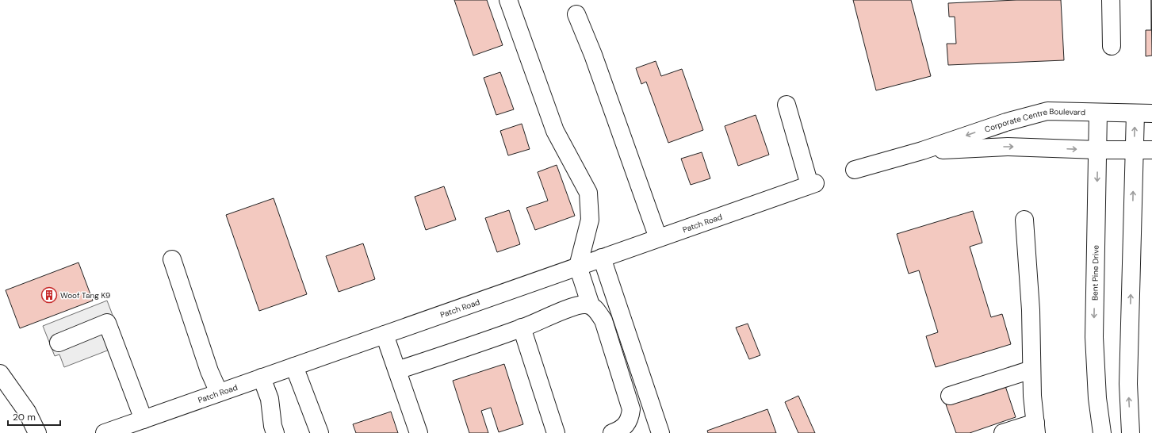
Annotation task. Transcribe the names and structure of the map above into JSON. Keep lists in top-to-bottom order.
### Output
{
  "streets": {
    "street": ["Corporate Centre Boulevard", "Patch Road", "Bent Pine Drive"]
  },
  "crossings": [
    ["Corporate Centre Boulevard", "Bent Pine Drive"]
  ],
  "places": {
    "building": ["Woof Tang K9"]
  },
  "scale_bar": "20 m"
}
